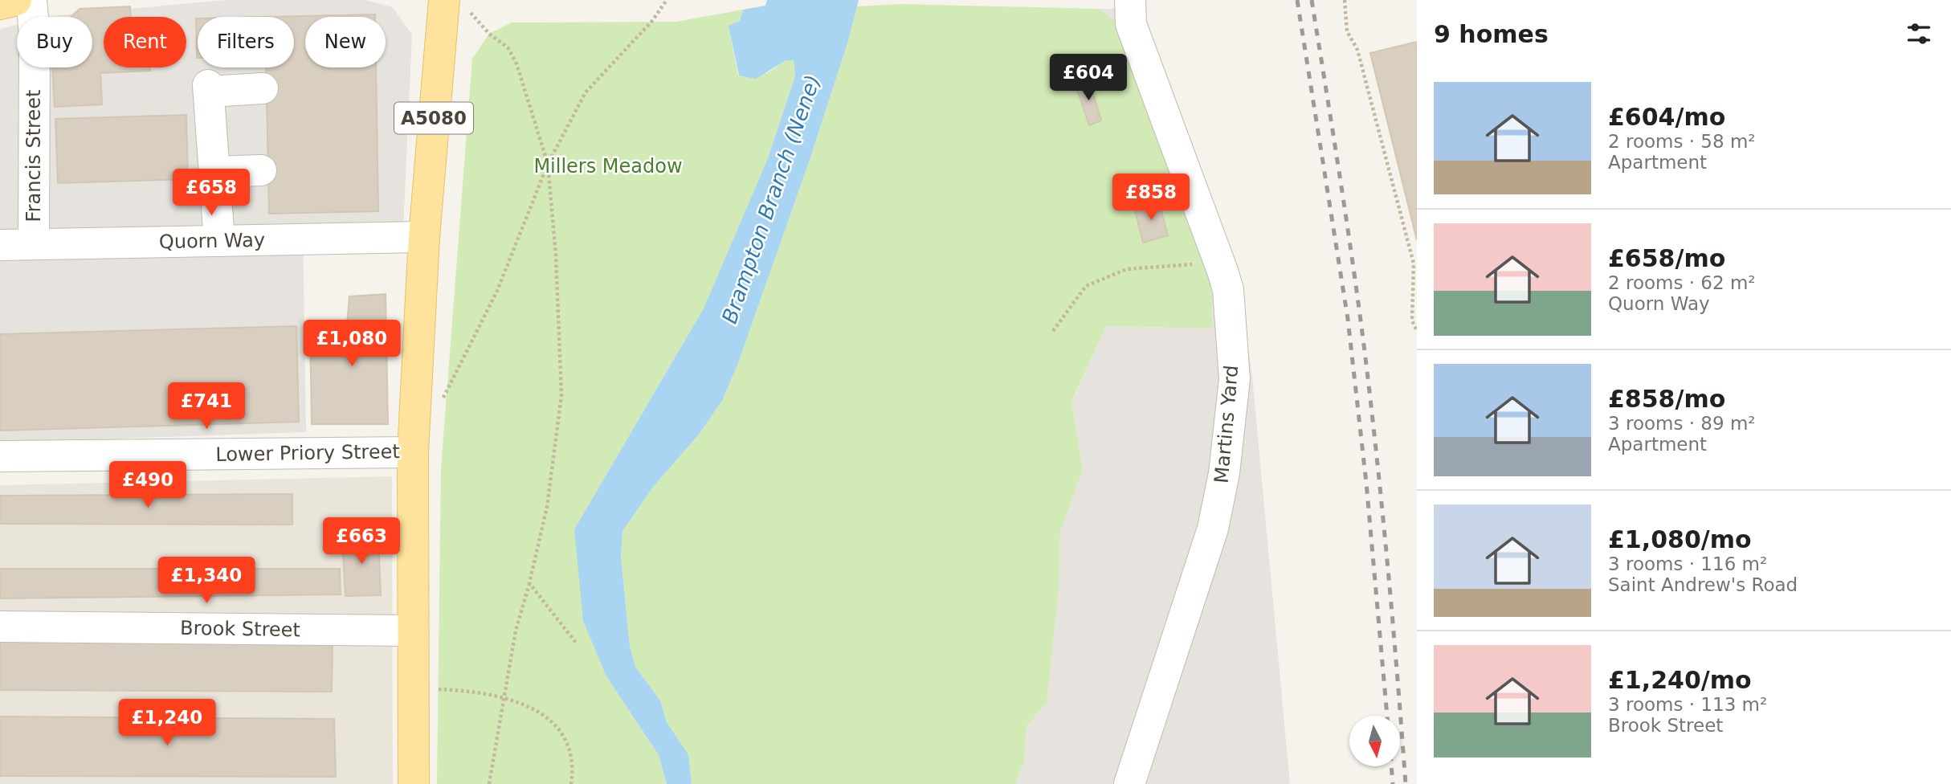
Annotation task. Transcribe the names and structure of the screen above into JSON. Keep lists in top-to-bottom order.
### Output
{
  "streets": {
    "main road": ["A5080"],
    "street": [
      "Francis Street",
      "Quorn Way",
      "Martins Yard",
      "Lower Priory Street",
      "Brook Street"
    ]
  },
  "crossings": [
    ["A5080", "Quorn Way"],
    ["A5080", "Lower Priory Street"],
    ["A5080", "Brook Street"],
    ["Francis Street", "Quorn Way"]
  ],
  "water": ["Brampton Branch (Nene)"],
  "parks": ["Millers Meadow"],
  "north": "bottom",
  "page": {
    "heading": "9 homes",
    "chip": [
      "Buy",
      "Rent",
      "Filters",
      "New"
    ],
    "price": [
      "£604",
      "£658",
      "£858",
      "£1,080",
      "£741",
      "£490",
      "£663",
      "£1,340",
      "£1,240"
    ],
    "list": [
      {
        "name": "£604/mo",
        "note": "2 rooms · 58 m² · Apartment"
      },
      {
        "name": "£658/mo",
        "note": "2 rooms · 62 m² · Quorn Way"
      },
      {
        "name": "£858/mo",
        "note": "3 rooms · 89 m² · Apartment"
      },
      {
        "name": "£1,080/mo",
        "note": "3 rooms · 116 m² · Saint Andrew's Road"
      },
      {
        "name": "£1,240/mo",
        "note": "3 rooms · 113 m² · Brook Street"
      }
    ]
  }
}
